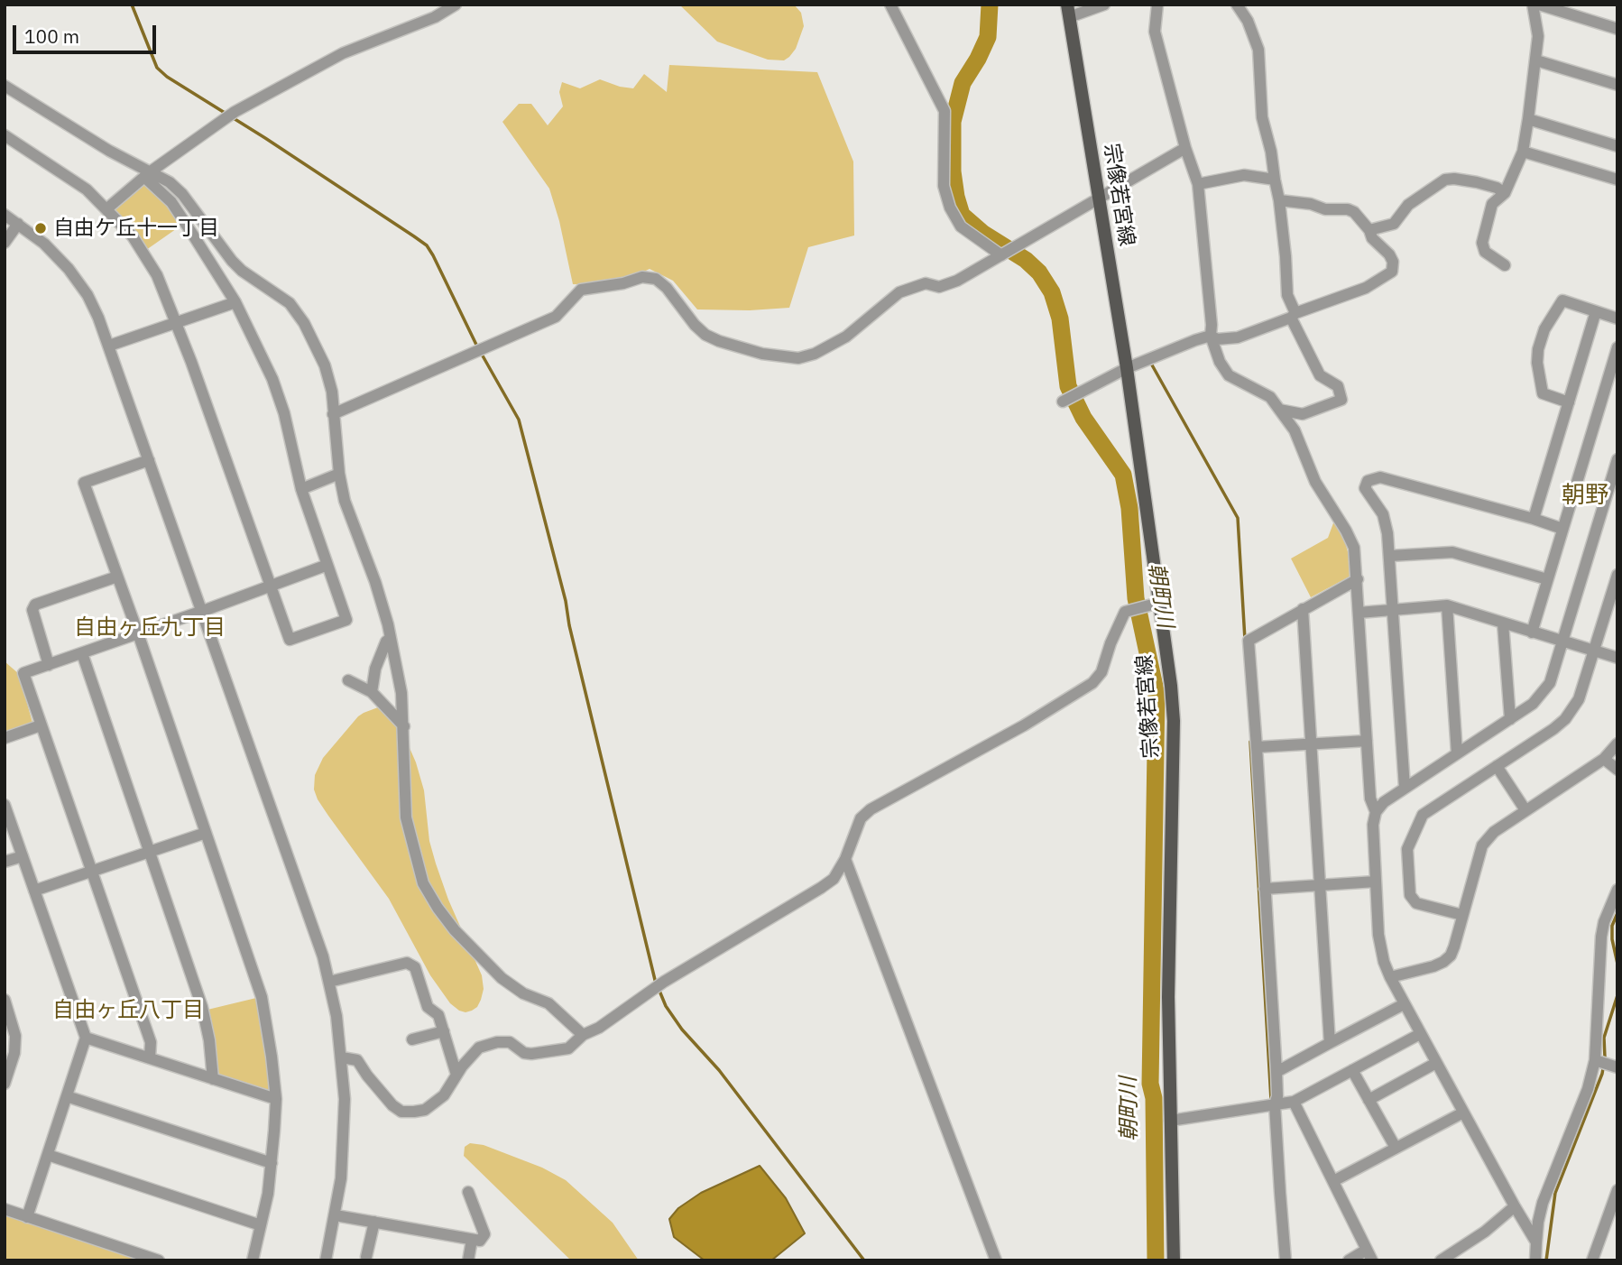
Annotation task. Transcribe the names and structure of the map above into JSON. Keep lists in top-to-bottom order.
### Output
{
  "streets": {
    "main road": ["宗像若宮線"]
  },
  "districts": ["朝野", "自由ヶ丘九丁目", "自由ヶ丘八丁目"],
  "water": ["朝町川"],
  "places": ["自由ケ丘十一丁目"],
  "scale_bar": "100 m"
}
